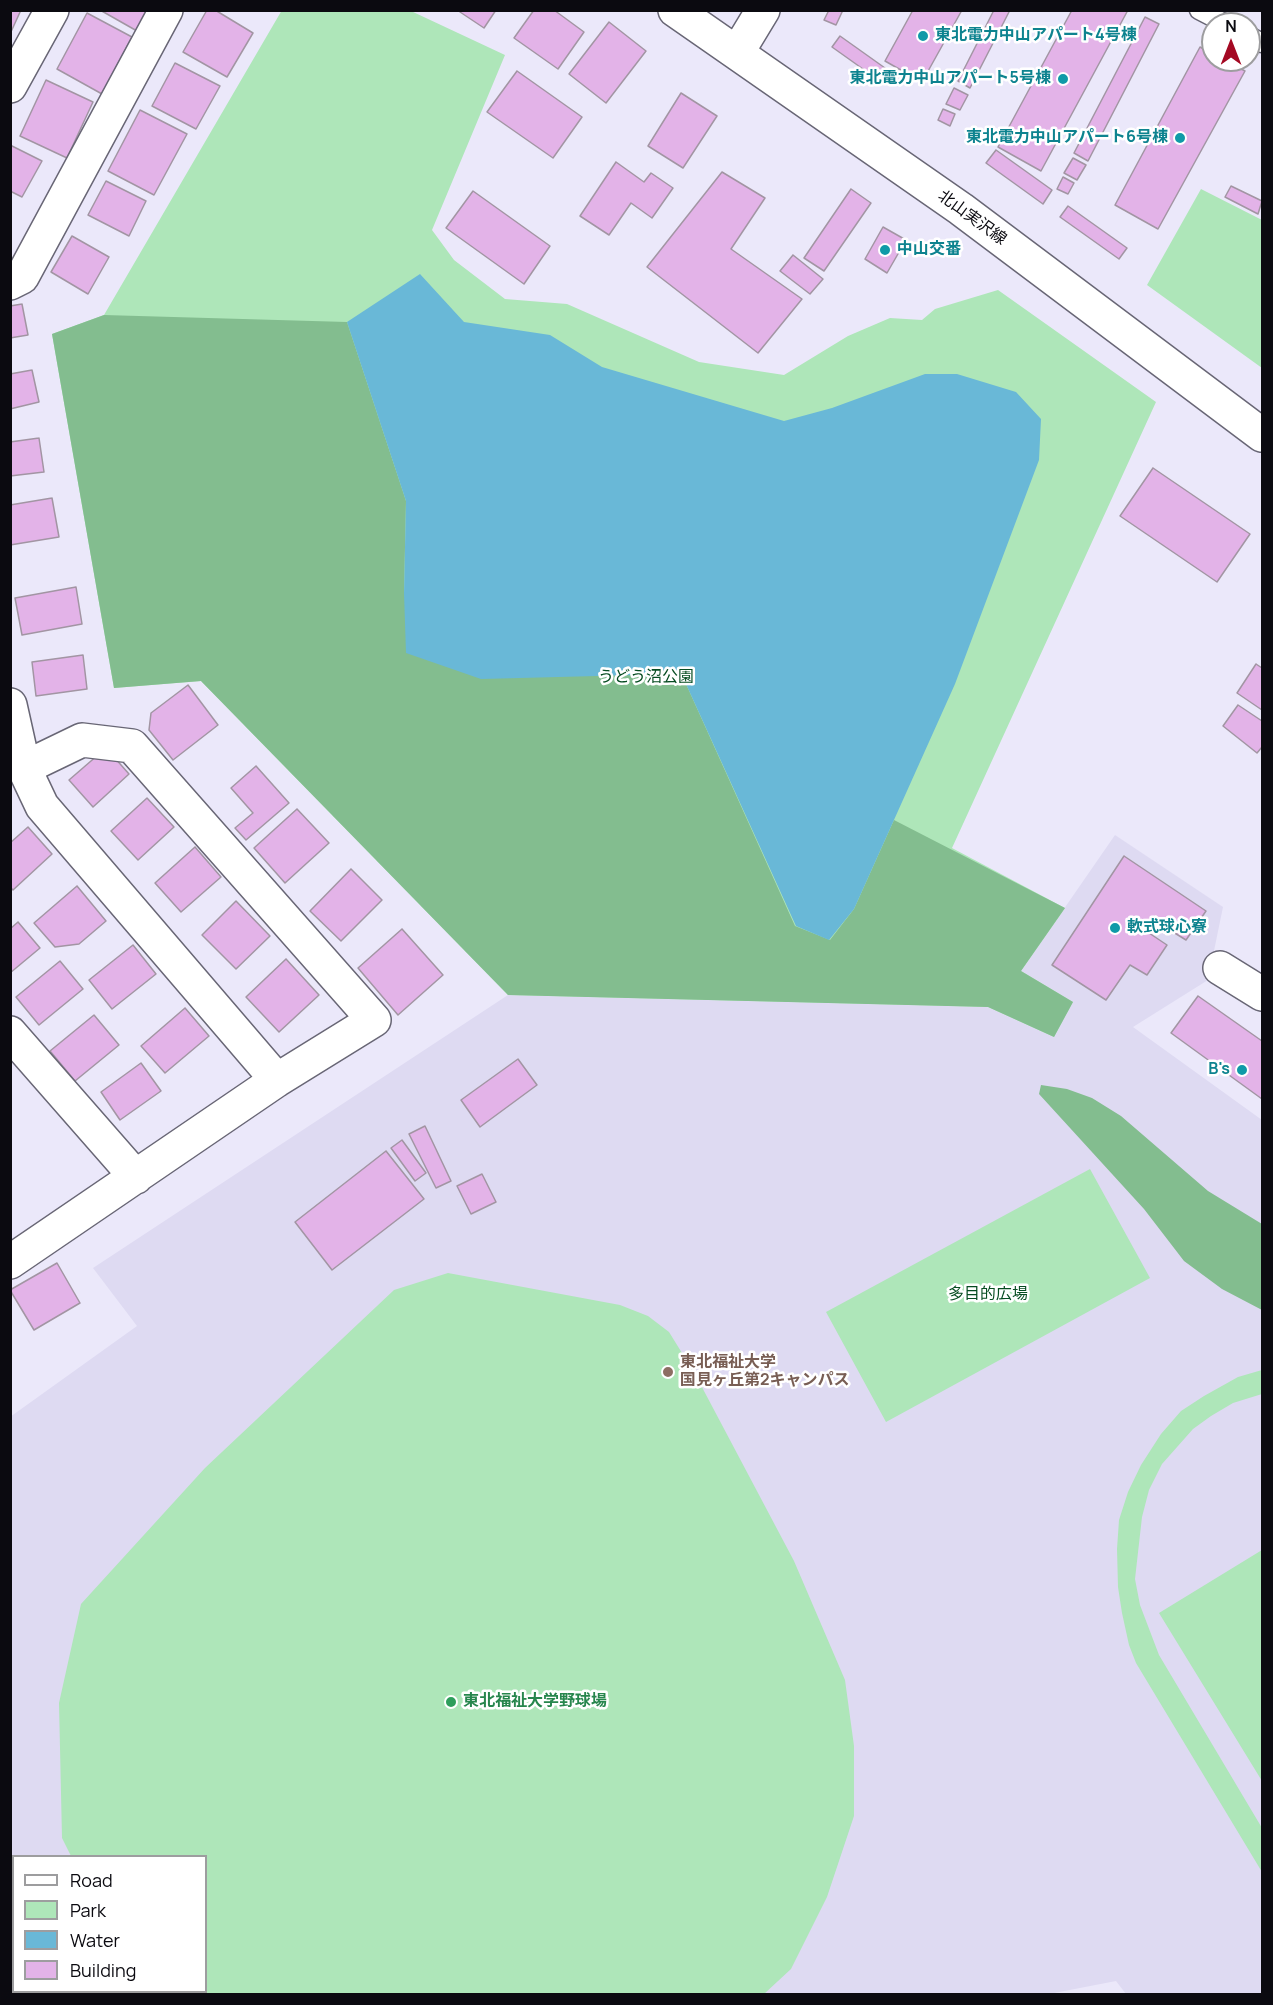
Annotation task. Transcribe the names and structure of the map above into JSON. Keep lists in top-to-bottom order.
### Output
{
  "streets": {
    "street": ["北山実沢線"]
  },
  "parks": ["うどう沼公園", "多目的広場"],
  "places": [
    "東北電力中山アパート4号棟",
    "東北電力中山アパート5号棟",
    "東北電力中山アパート6号棟",
    "中山交番",
    "軟式球心寮",
    "B's",
    "東北福祉大学 国見ヶ丘第2キャンパス",
    "東北福祉大学野球場"
  ],
  "legend": [
    "Road",
    "Park",
    "Water",
    "Building"
  ],
  "north": "top"
}
